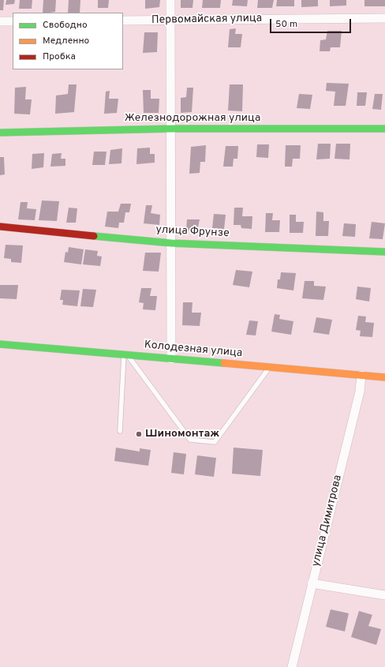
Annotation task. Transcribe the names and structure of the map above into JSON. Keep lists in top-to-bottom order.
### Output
{
  "streets": {
    "street": [
      "Первомайская улица",
      "Железнодорожная улица",
      "улица Фрунзе",
      "Колодезная улица",
      "улица Димитрова"
    ]
  },
  "crossings": [
    ["Колодезная улица", "улица Димитрова"]
  ],
  "places": ["Шиномонтаж"],
  "legend": ["Свободно", "Медленно", "Пробка"],
  "scale_bar": "50 m"
}
